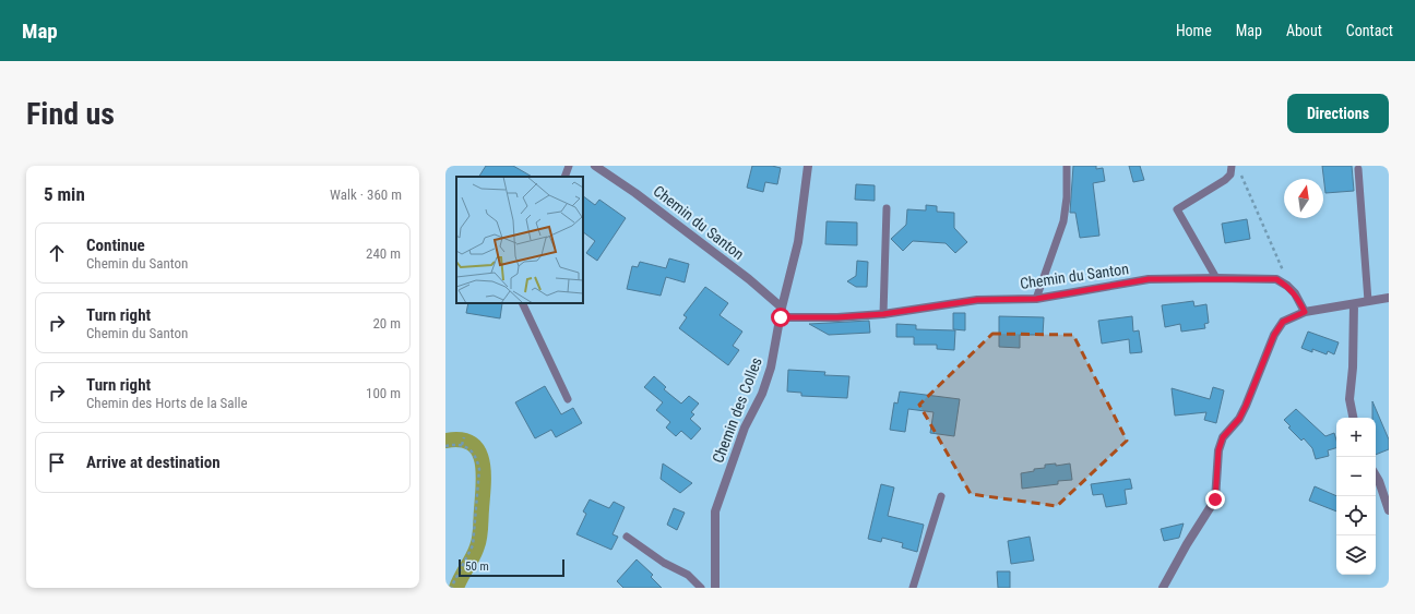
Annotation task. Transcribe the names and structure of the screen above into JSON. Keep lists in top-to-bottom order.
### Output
{
  "streets": {
    "street": ["Chemin du Santon", "Chemin des Colles"]
  },
  "crossings": [
    ["Chemin du Santon", "Chemin des Colles"]
  ],
  "scale_bar": "50 m",
  "north": "top",
  "page": {
    "header": "Map",
    "nav": [
      "Home",
      "Map",
      "About",
      "Contact"
    ],
    "buttons": "Directions",
    "title": "Find us",
    "heading": ["5 min", "Walk · 360 m"],
    "list": [
      ["Continue", "Chemin du Santon", "240 m"],
      ["Turn right", "Chemin du Santon", "20 m"],
      ["Turn right", "Chemin des Horts de la Salle", "100 m"],
      "Arrive at destination"
    ],
    "map_buttons": ["+", "−"],
    "scale": "50 m"
  }
}
